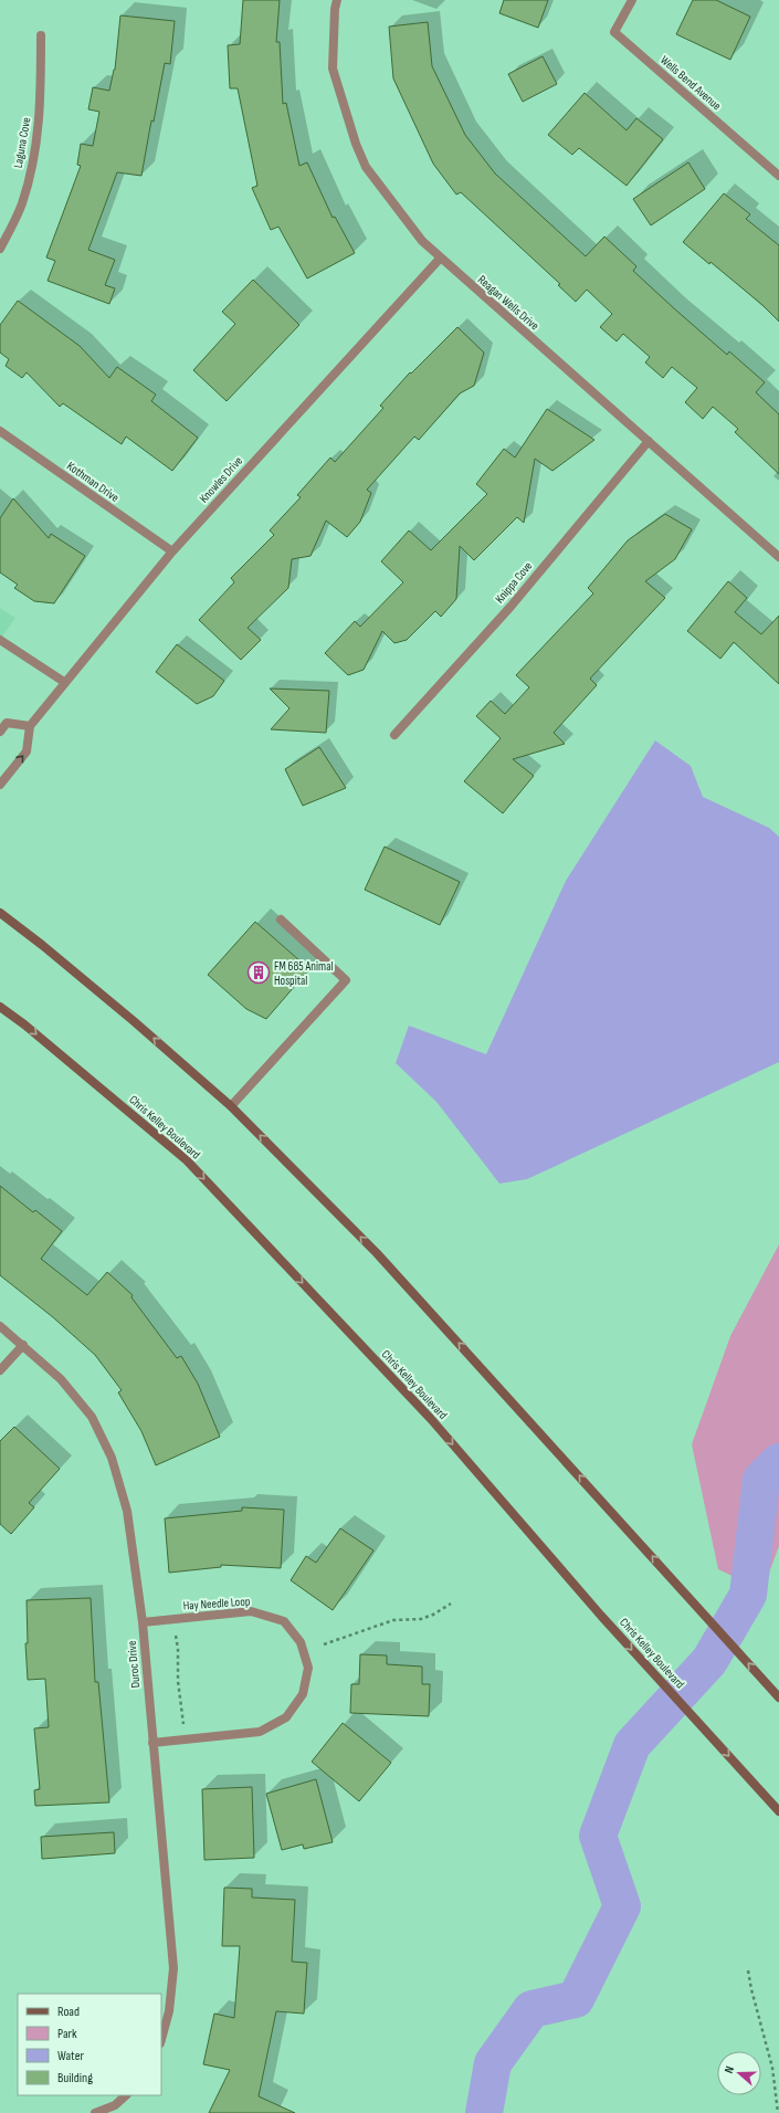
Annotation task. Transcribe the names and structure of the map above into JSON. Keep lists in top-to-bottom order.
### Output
{
  "streets": {
    "main road": ["Chris Kelley Boulevard"],
    "street": [
      "Wells Bend Avenue",
      "Laguna Cove",
      "Reagan Wells Drive",
      "Knowles Drive",
      "Kothman Drive",
      "Knippa Cove",
      "Hay Needle Loop",
      "Duroc Drive"
    ]
  },
  "crossings": [
    ["Reagan Wells Drive", "Knowles Drive"],
    ["Reagan Wells Drive", "Knippa Cove"],
    ["Knowles Drive", "Kothman Drive"],
    ["Hay Needle Loop", "Duroc Drive"]
  ],
  "places": {
    "building": ["FM 685 Animal Hospital"]
  },
  "legend": [
    "Road",
    "Park",
    "Water",
    "Building"
  ],
  "north": "left"
}
